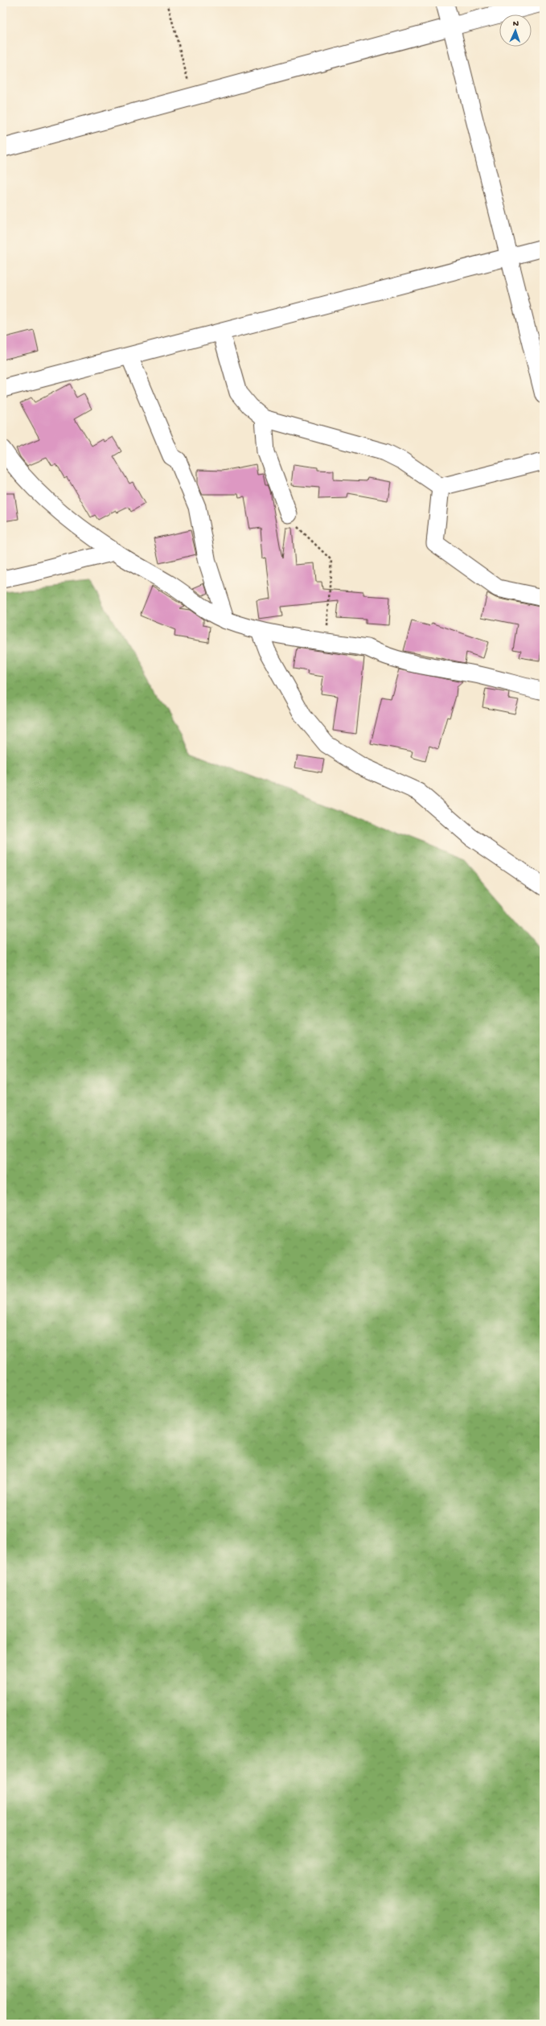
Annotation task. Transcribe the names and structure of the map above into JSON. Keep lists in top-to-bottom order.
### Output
{
  "north": "top"
}
